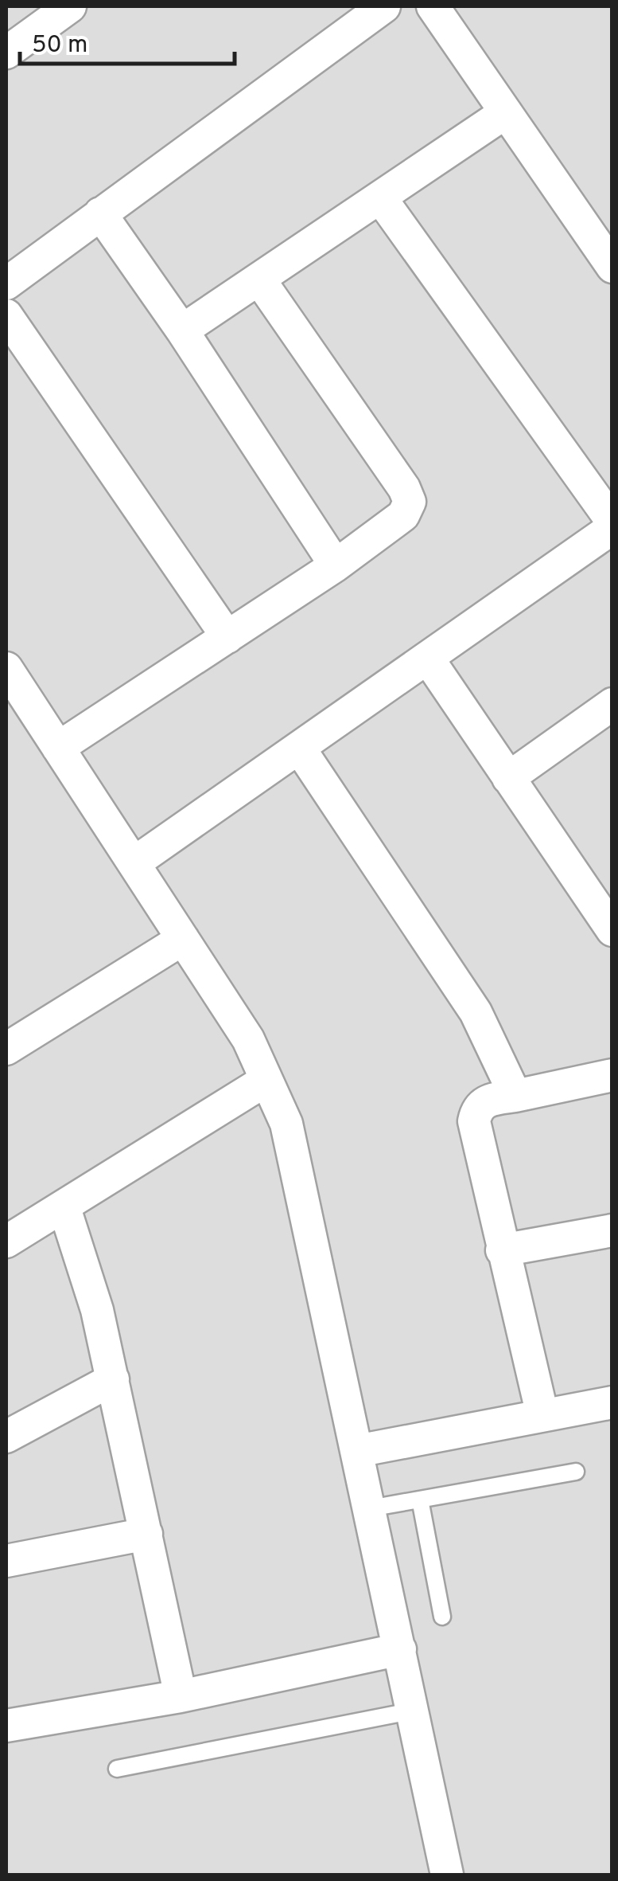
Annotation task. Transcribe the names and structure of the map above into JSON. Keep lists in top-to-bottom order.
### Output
{
  "scale_bar": "50 m"
}
